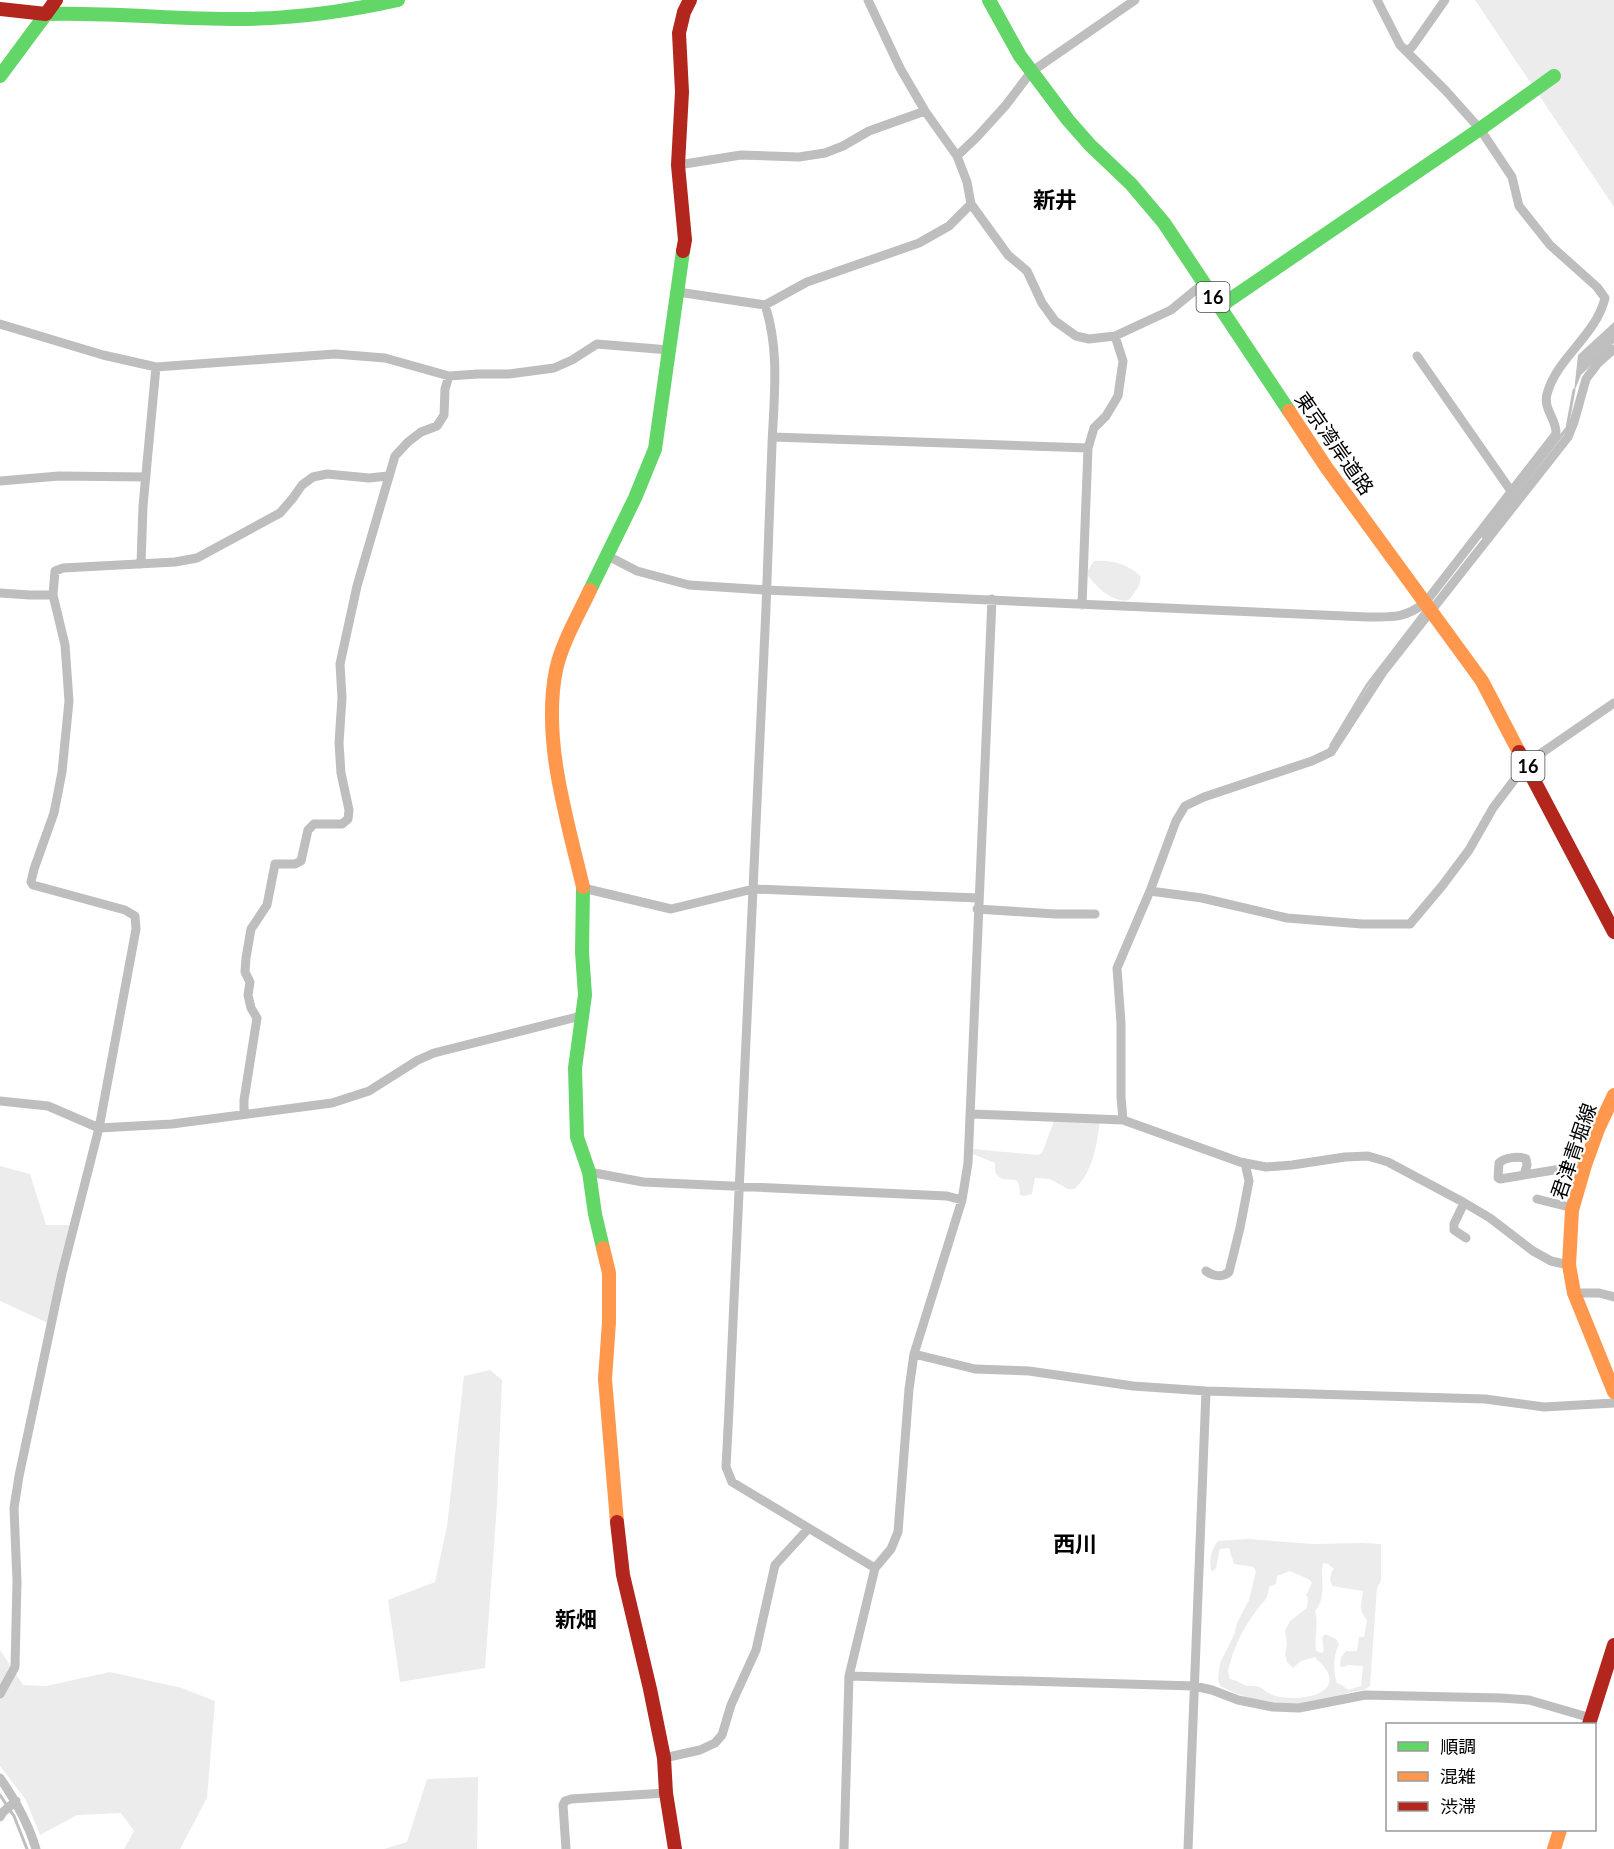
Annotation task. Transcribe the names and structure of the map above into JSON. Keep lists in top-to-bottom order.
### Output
{
  "streets": {
    "main road": ["16", "東京湾岸道路", "君津青堀線"]
  },
  "districts": ["新井", "西川", "新畑"],
  "legend": ["順調", "混雑", "渋滞"]
}
